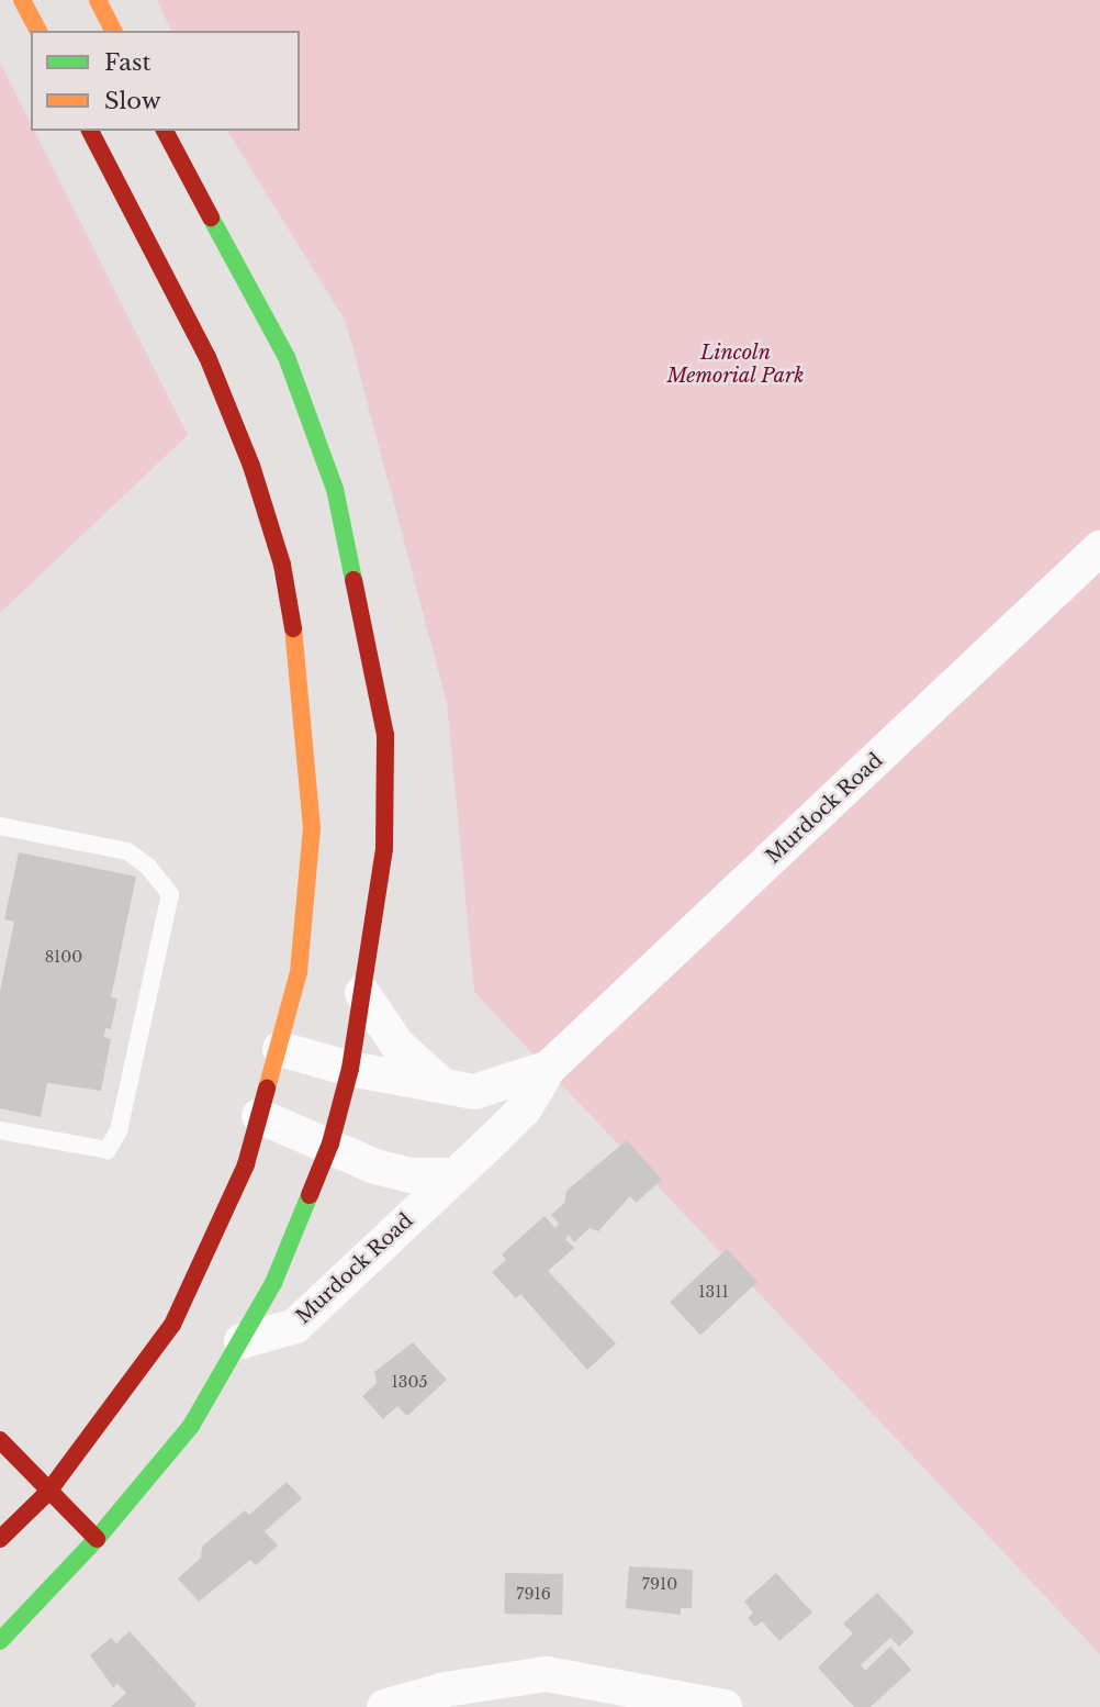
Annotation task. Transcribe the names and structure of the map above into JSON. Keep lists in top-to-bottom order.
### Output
{
  "streets": {
    "street": ["Murdock Road"]
  },
  "parks": ["Lincoln Memorial Park"],
  "house_numbers": [
    "8100",
    "1311",
    "1305",
    "7910",
    "7916"
  ],
  "legend": ["Fast", "Slow"]
}
